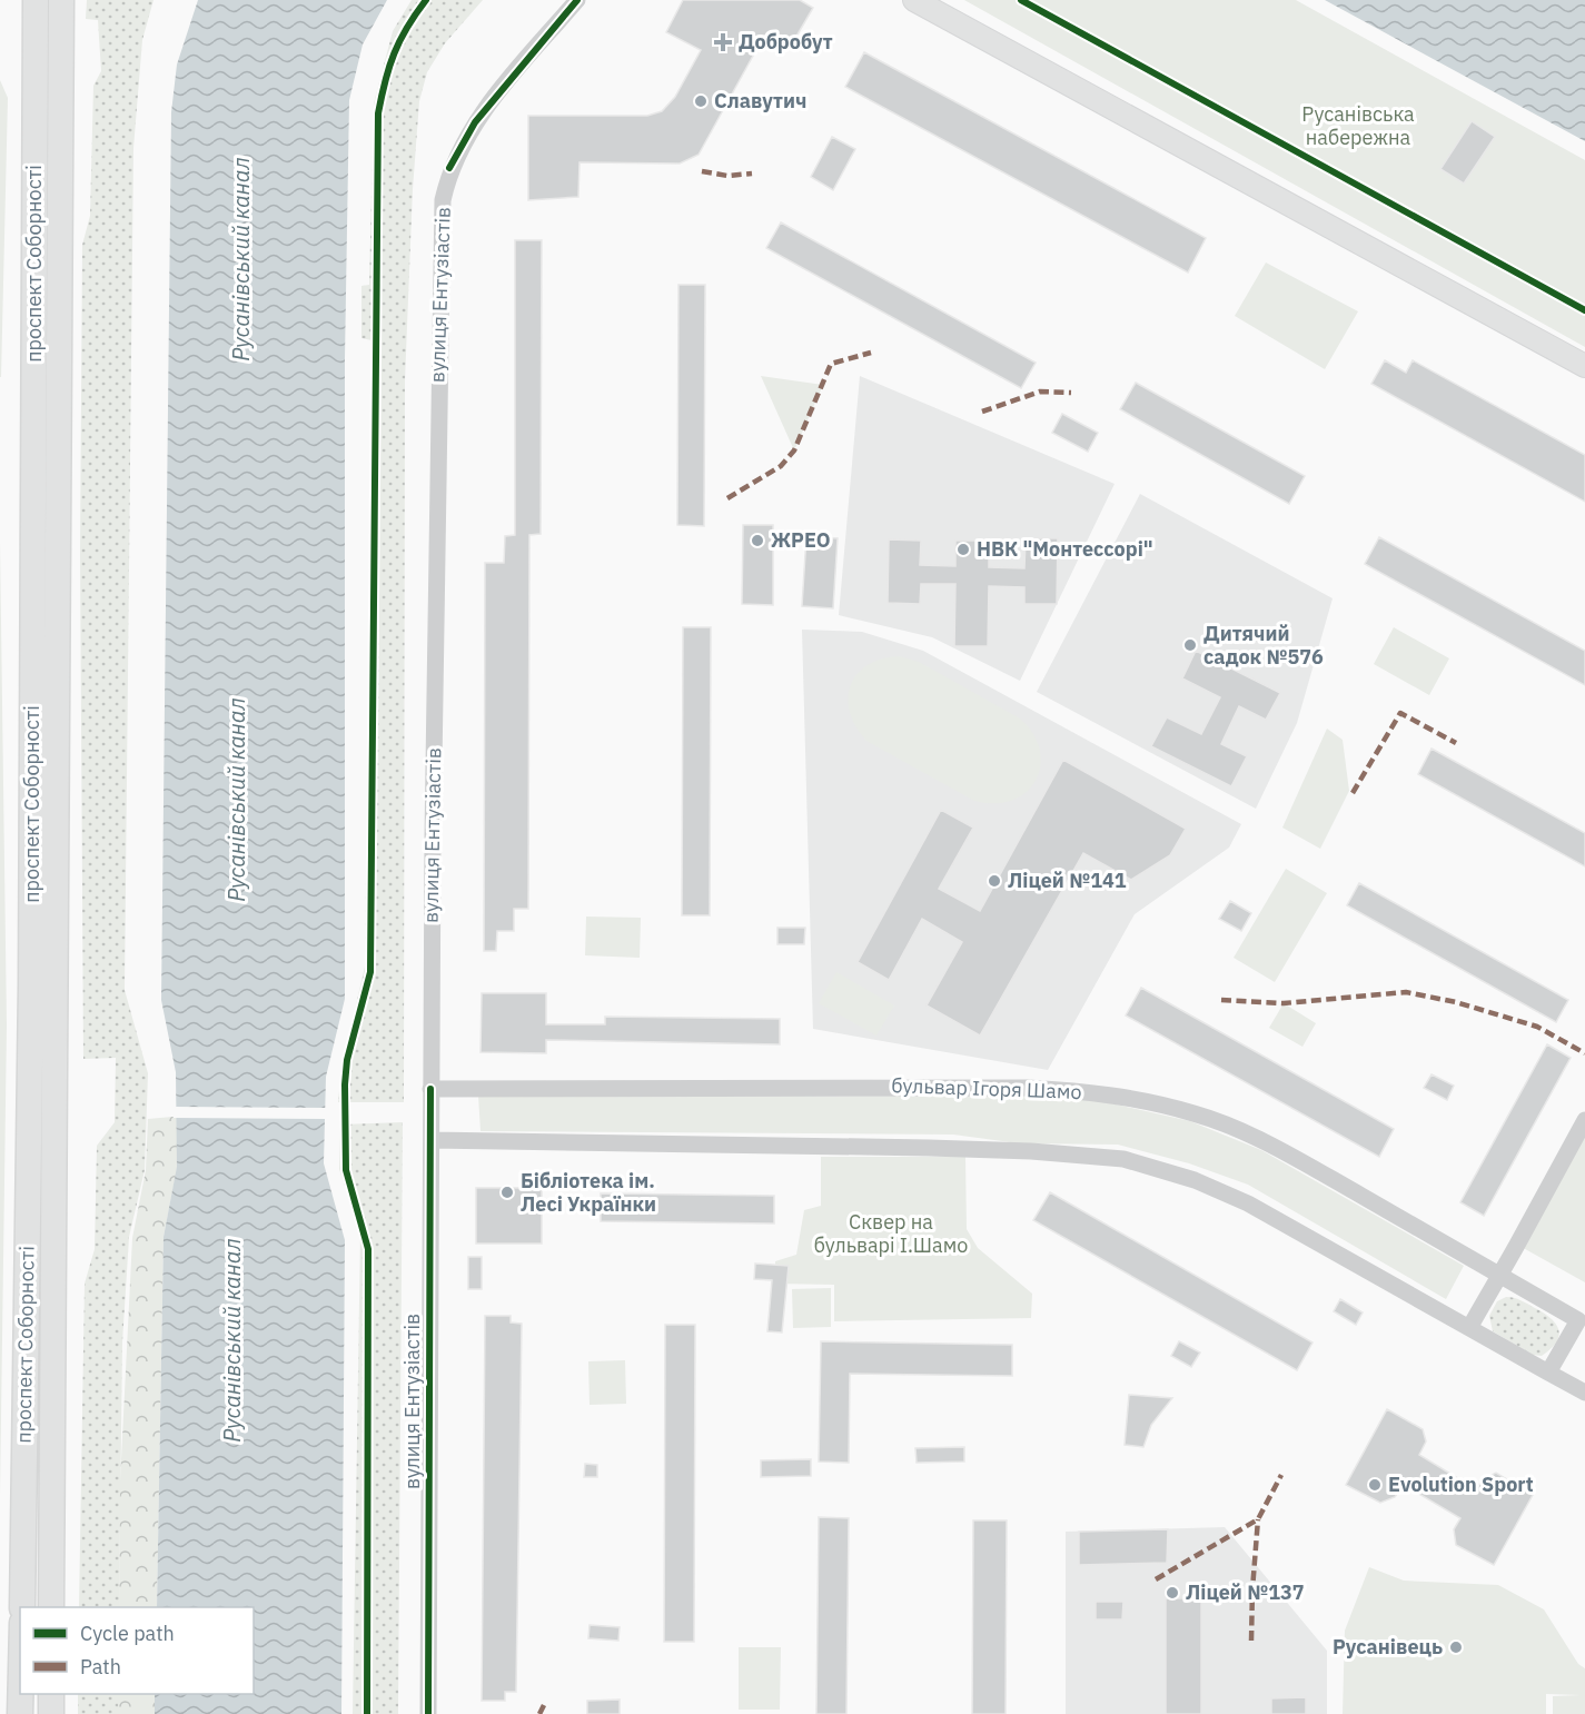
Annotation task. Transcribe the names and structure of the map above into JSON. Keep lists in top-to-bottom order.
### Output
{
  "streets": {
    "highway": ["проспект Соборності"],
    "street": ["вулиця Ентузіастів", "бульвар Ігоря Шамо"]
  },
  "crossings": [
    ["вулиця Ентузіастів", "бульвар Ігоря Шамо"]
  ],
  "water": ["Русанівський канал"],
  "parks": ["Русанівська набережна", "Сквер на бульварі І.Шамо"],
  "places": {
    "health": ["Добробут"],
    "other": [
      "Славутич",
      "ЖРЕО",
      "НВК \"Монтессорі\"",
      "Дитячий садок №576",
      "Ліцей №141",
      "Бібліотека ім. Лесі Українки",
      "Evolution Sport",
      "Ліцей №137",
      "Русанівець"
    ]
  },
  "legend": ["Cycle path", "Path"]
}
